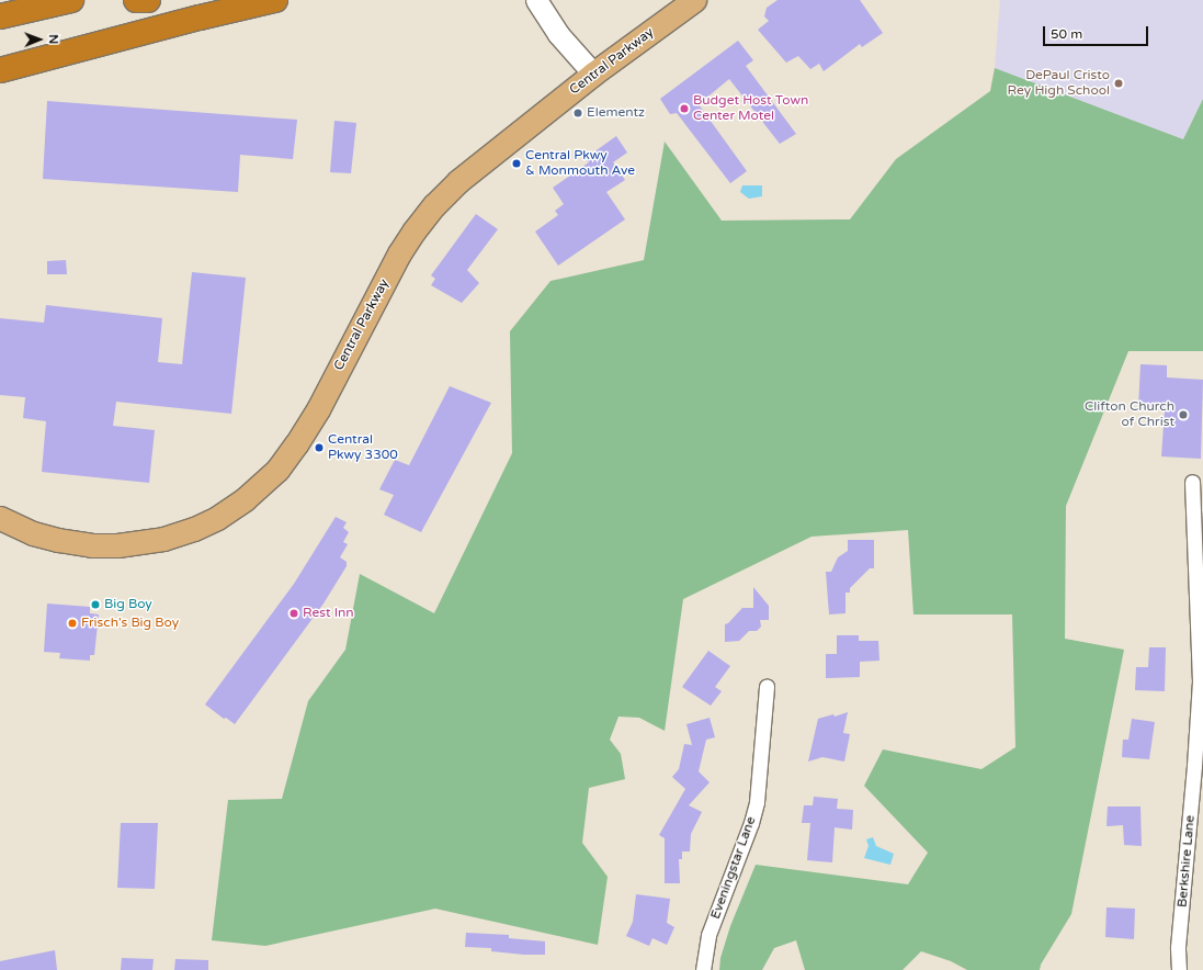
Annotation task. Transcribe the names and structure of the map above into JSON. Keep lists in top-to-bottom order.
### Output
{
  "streets": {
    "main road": ["Central Parkway"],
    "street": ["Berkshire Lane", "Eveningstar Lane"]
  },
  "places": [
    "DePaul Cristo Rey High School",
    "Budget Host Town Center Motel",
    "Elementz",
    "Central Pkwy & Monmouth Ave",
    "Clifton Church of Christ",
    "Central Pkwy 3300",
    "Big Boy",
    "Rest Inn",
    "Frisch’s Big Boy"
  ],
  "scale_bar": "50 m",
  "north": "right"
}
